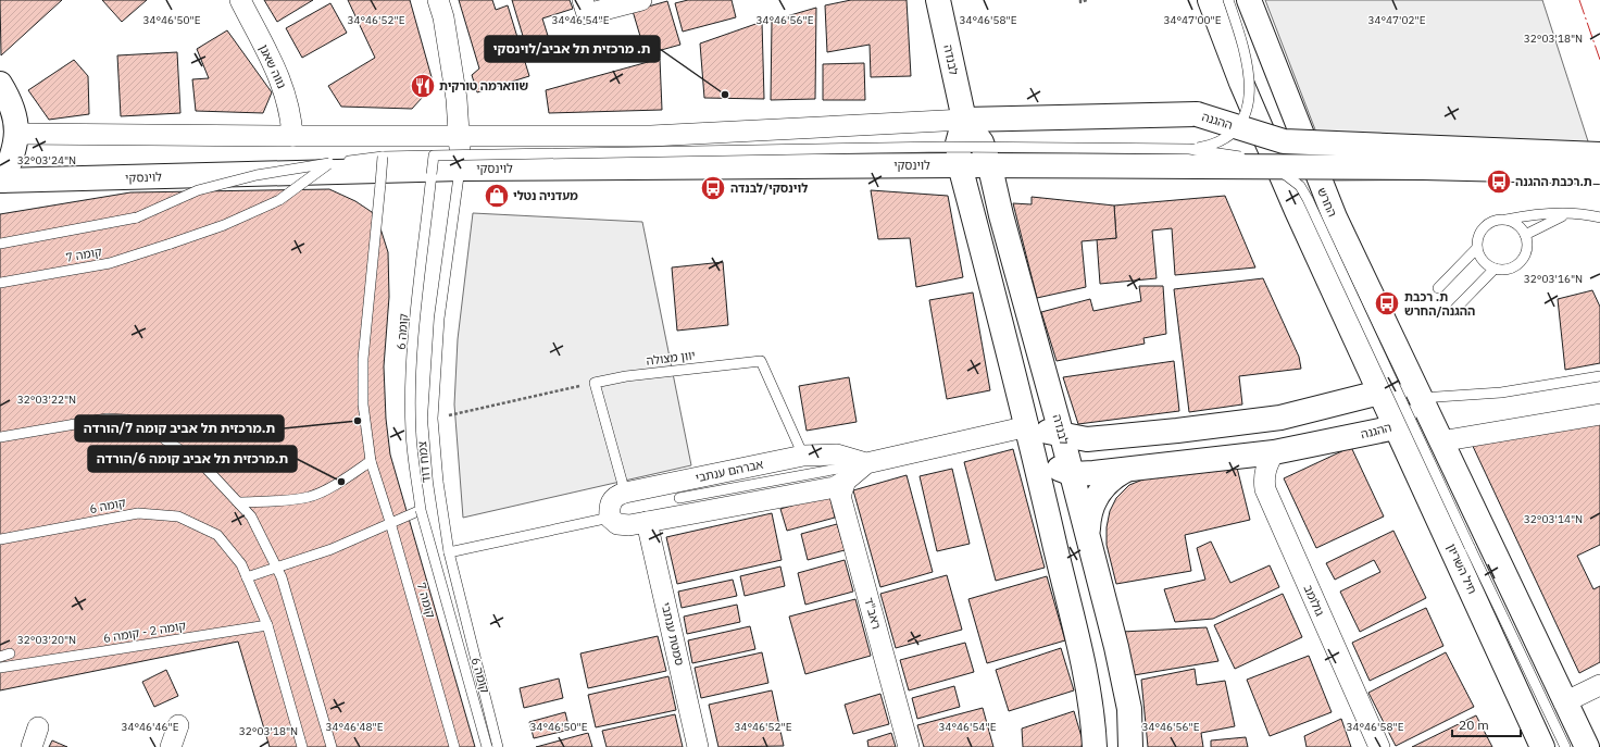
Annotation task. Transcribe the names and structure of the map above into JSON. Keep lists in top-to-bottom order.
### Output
{
  "streets": {
    "street": [
      "לבנדה",
      "נווה שאנן",
      "ההגנה",
      "לוינסקי",
      "החרש",
      "אברהם ענתבי",
      "חיל השריון",
      "גולומב",
      "ראב\"ד",
      "סמטת ענתבי"
    ],
    "lane": [
      "קומה 7",
      "קומה 6",
      "יוון מצולה",
      "צמח דוד",
      "קומה 2 - קומה 6"
    ]
  },
  "crossings": [
    ["לבנדה", "ההגנה"],
    ["לבנדה", "לוינסקי"],
    ["לבנדה", "אברהם ענתבי"],
    ["ההגנה", "החרש"],
    ["ההגנה", "חיל השריון"],
    ["ההגנה", "גולומב"],
    ["לוינסקי", "צמח דוד"],
    ["קומה 6", "קומה 2 - קומה 6"],
    ["יוון מצולה", "אברהם ענתבי"],
    ["אברהם ענתבי", "ראב\"ד"],
    ["אברהם ענתבי", "סמטת ענתבי"]
  ],
  "places": {
    "restaurant": ["שווארמה טורקית"],
    "other": ["ת. מרכזית תל אביב/לוינסקי", "ת.מרכזית תל אביב קומה 7/הורדה", "ת.מרכזית תל אביב קומה 6/הורדה"],
    "bus stop": ["ת.רכבת ההגנה", "לוינסקי/לבנדה", "ת. רכבת ההגנה/החרש"],
    "shop": ["מעדניה נטלי"]
  },
  "scale_bar": "20 m",
  "coordinates": [
    "34°46'50\"E",
    "34°46'52\"E",
    "34°46'54\"E",
    "34°46'56\"E",
    "34°46'58\"E",
    "34°47'00\"E",
    "34°47'02\"E",
    "32°03'18\"N",
    "32°03'24\"N",
    "32°03'16\"N",
    "32°03'22\"N",
    "32°03'14\"N",
    "32°03'20\"N",
    "34°46'46\"E",
    "34°46'48\"E"
  ]
}
